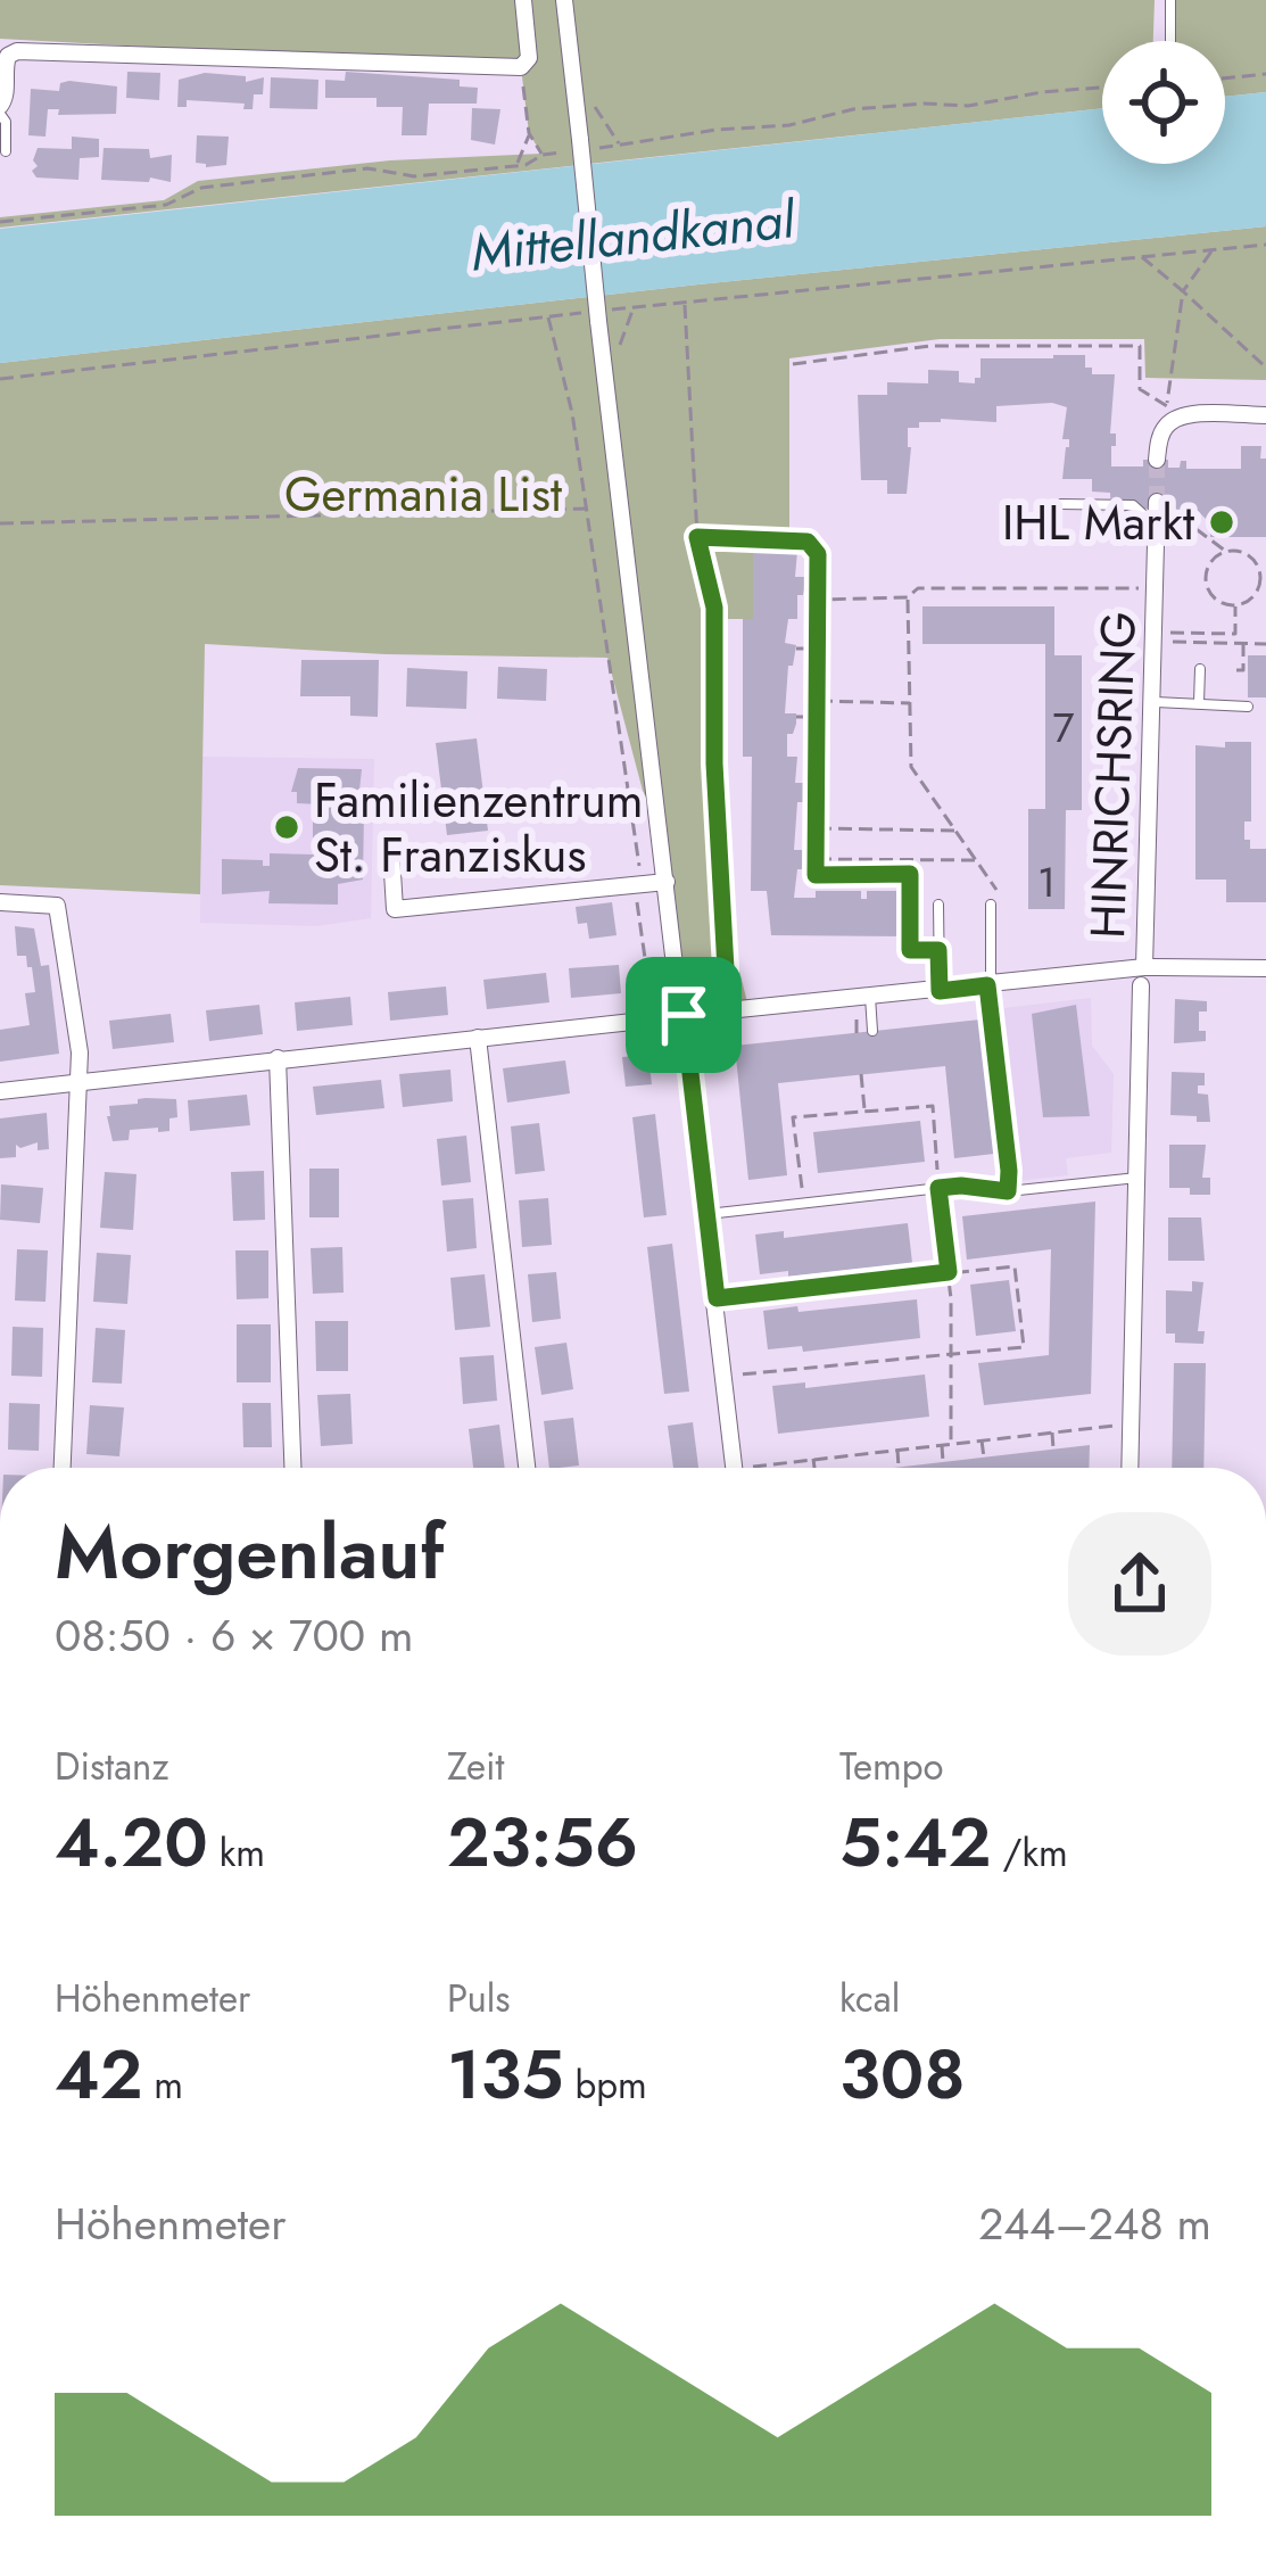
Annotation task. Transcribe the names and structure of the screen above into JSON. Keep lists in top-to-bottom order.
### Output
{
  "streets": {
    "street": ["HINRICHSRING"]
  },
  "water": ["Mittellandkanal"],
  "parks": ["Germania List"],
  "places": ["IHL Markt", "Familienzentrum St. Franziskus"],
  "house_numbers": ["7", "1"],
  "page": {
    "heading": ["Morgenlauf", "08:50 · 6 × 700 m"],
    "stats": [
      ["Distanz", "4.20 km"],
      ["Zeit", "23:56"],
      ["Tempo", "5:42 /km"],
      ["Höhenmeter", "42 m"],
      ["Puls", "135 bpm"],
      ["kcal", "308"]
    ],
    "chart": ["Höhenmeter", "244–248 m"]
  }
}
